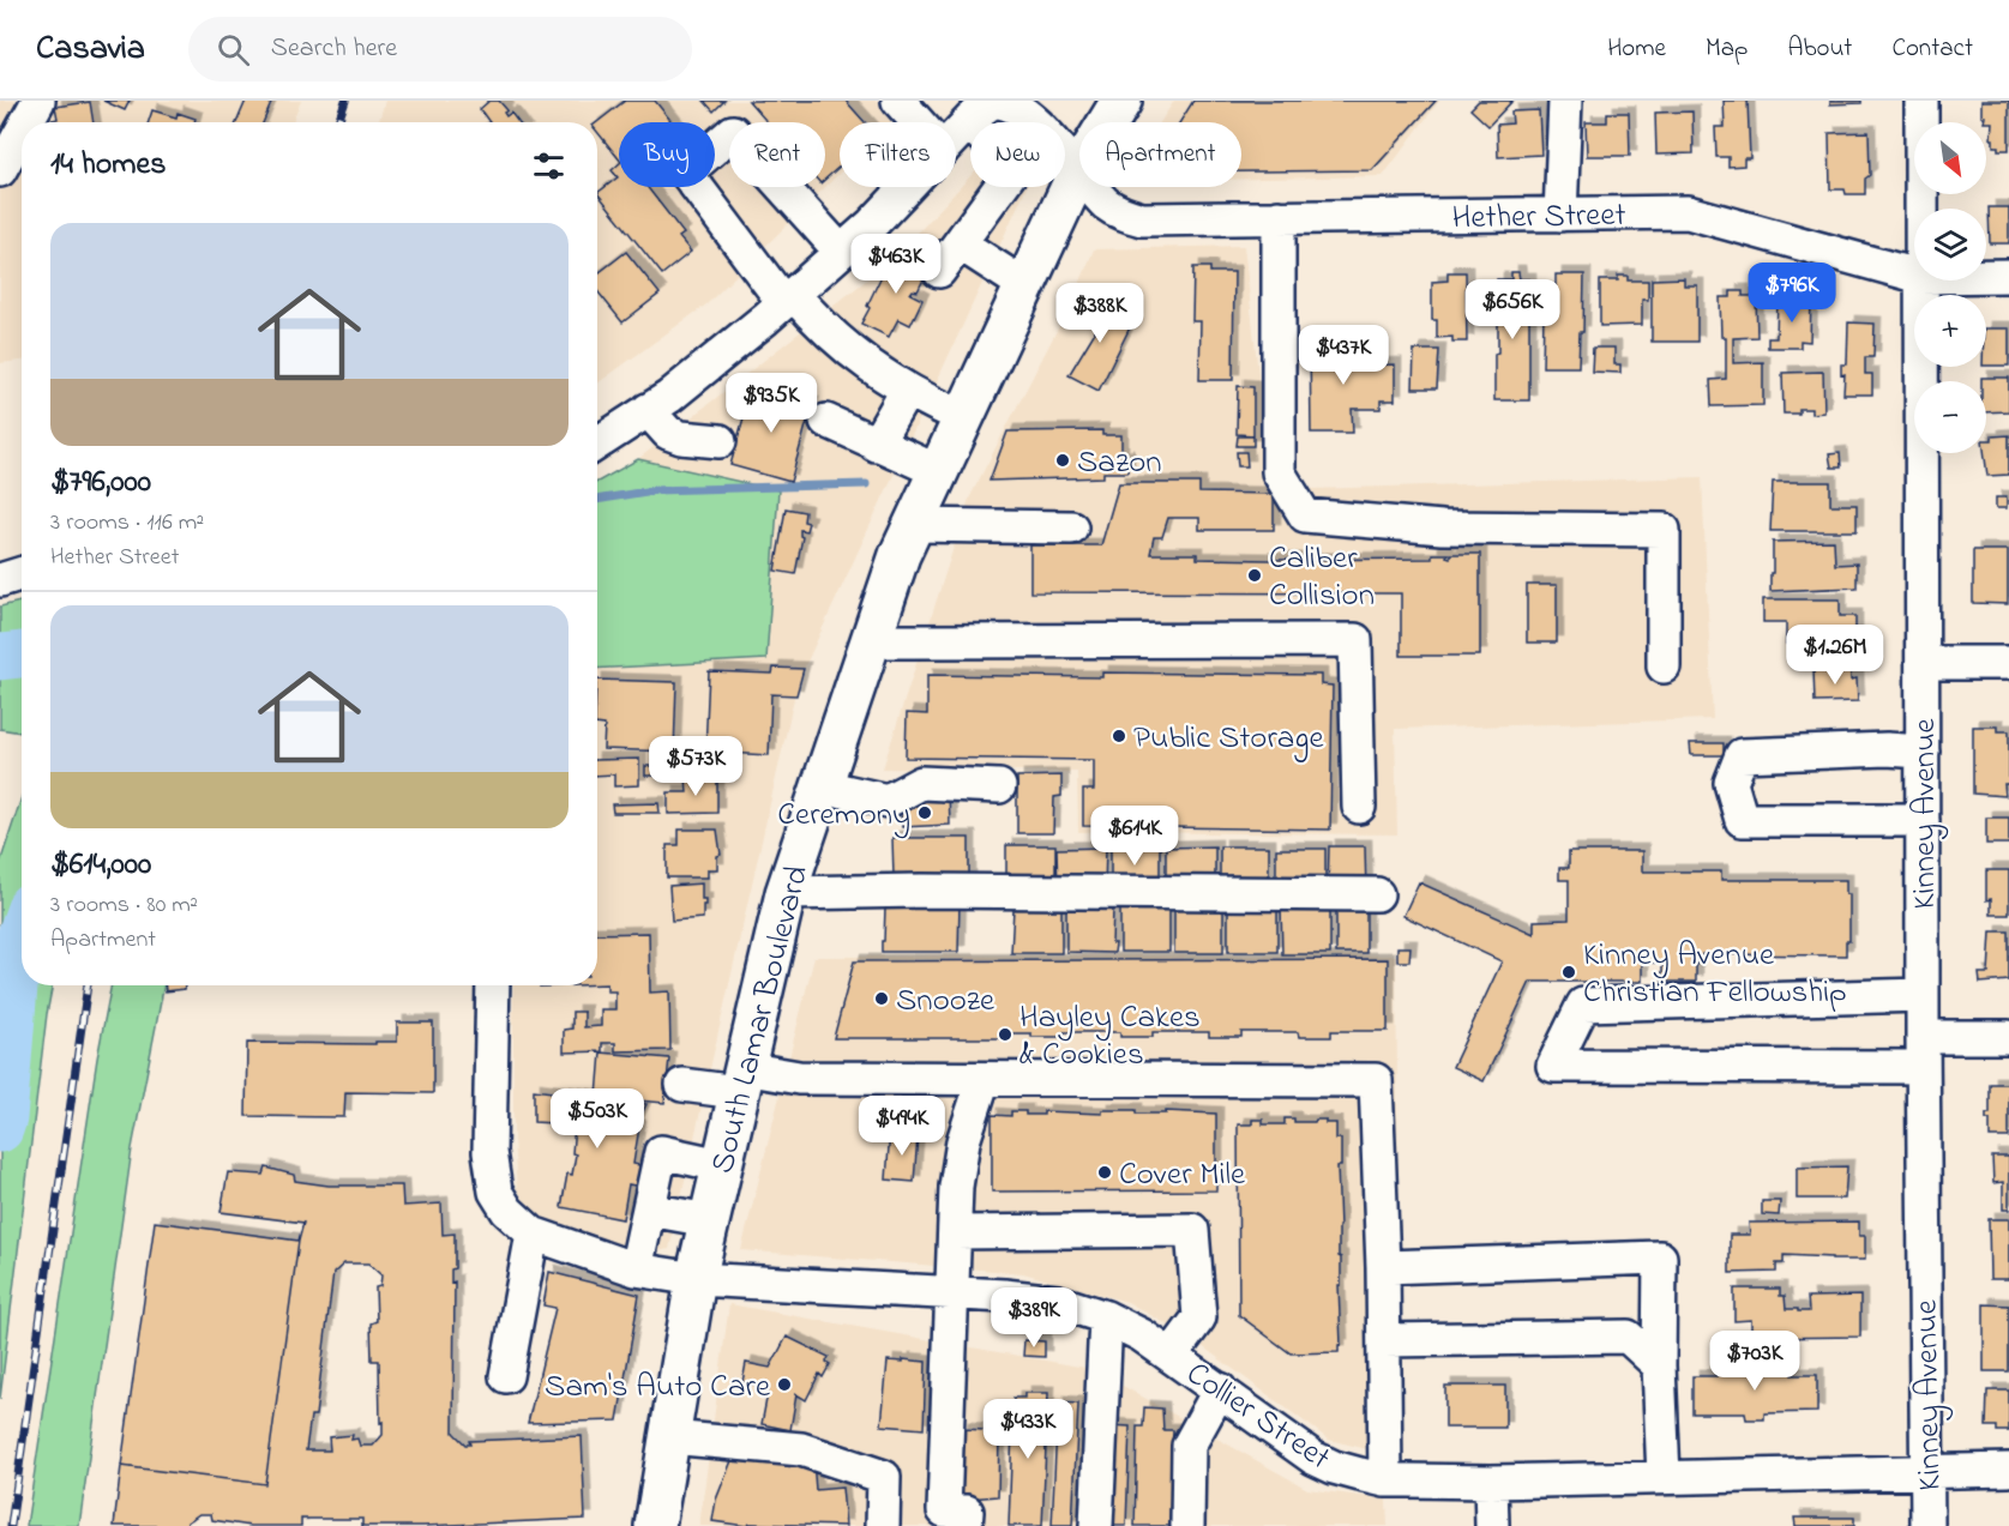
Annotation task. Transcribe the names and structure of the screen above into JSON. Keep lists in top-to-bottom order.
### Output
{
  "streets": {
    "main road": ["South Lamar Boulevard"],
    "street": ["Hether Street", "Kinney Avenue", "Collier Street"]
  },
  "crossings": [
    ["Hether Street", "South Lamar Boulevard"],
    ["Kinney Avenue", "Collier Street"],
    ["South Lamar Boulevard", "Collier Street"]
  ],
  "places": [
    "Sazon",
    "Caliber Collision",
    "Public Storage",
    "Ceremony",
    "Kinney Avenue Christian Fellowship",
    "Snooze",
    "Hayley Cakes & Cookies",
    "Cover Mile",
    "Sam's Auto Care"
  ],
  "north": "bottom right",
  "page": {
    "header": "Casavia",
    "search": "Search here",
    "nav": [
      "Home",
      "Map",
      "About",
      "Contact"
    ],
    "map_buttons": ["+", "−"],
    "chip": [
      "Buy",
      "Rent",
      "Filters",
      "New",
      "Apartment"
    ],
    "heading": "14 homes",
    "list": [
      {
        "name": "$796,000",
        "note": "3 rooms · 116 m² · Hether Street"
      },
      {
        "name": "$614,000",
        "note": "3 rooms · 80 m² · Apartment"
      }
    ],
    "price": [
      "$463K",
      "$796K",
      "$656K",
      "$388K",
      "$437K",
      "$935K",
      "$1.26M",
      "$573K",
      "$614K",
      "$503K",
      "$494K",
      "$389K",
      "$703K",
      "$433K"
    ]
  }
}
